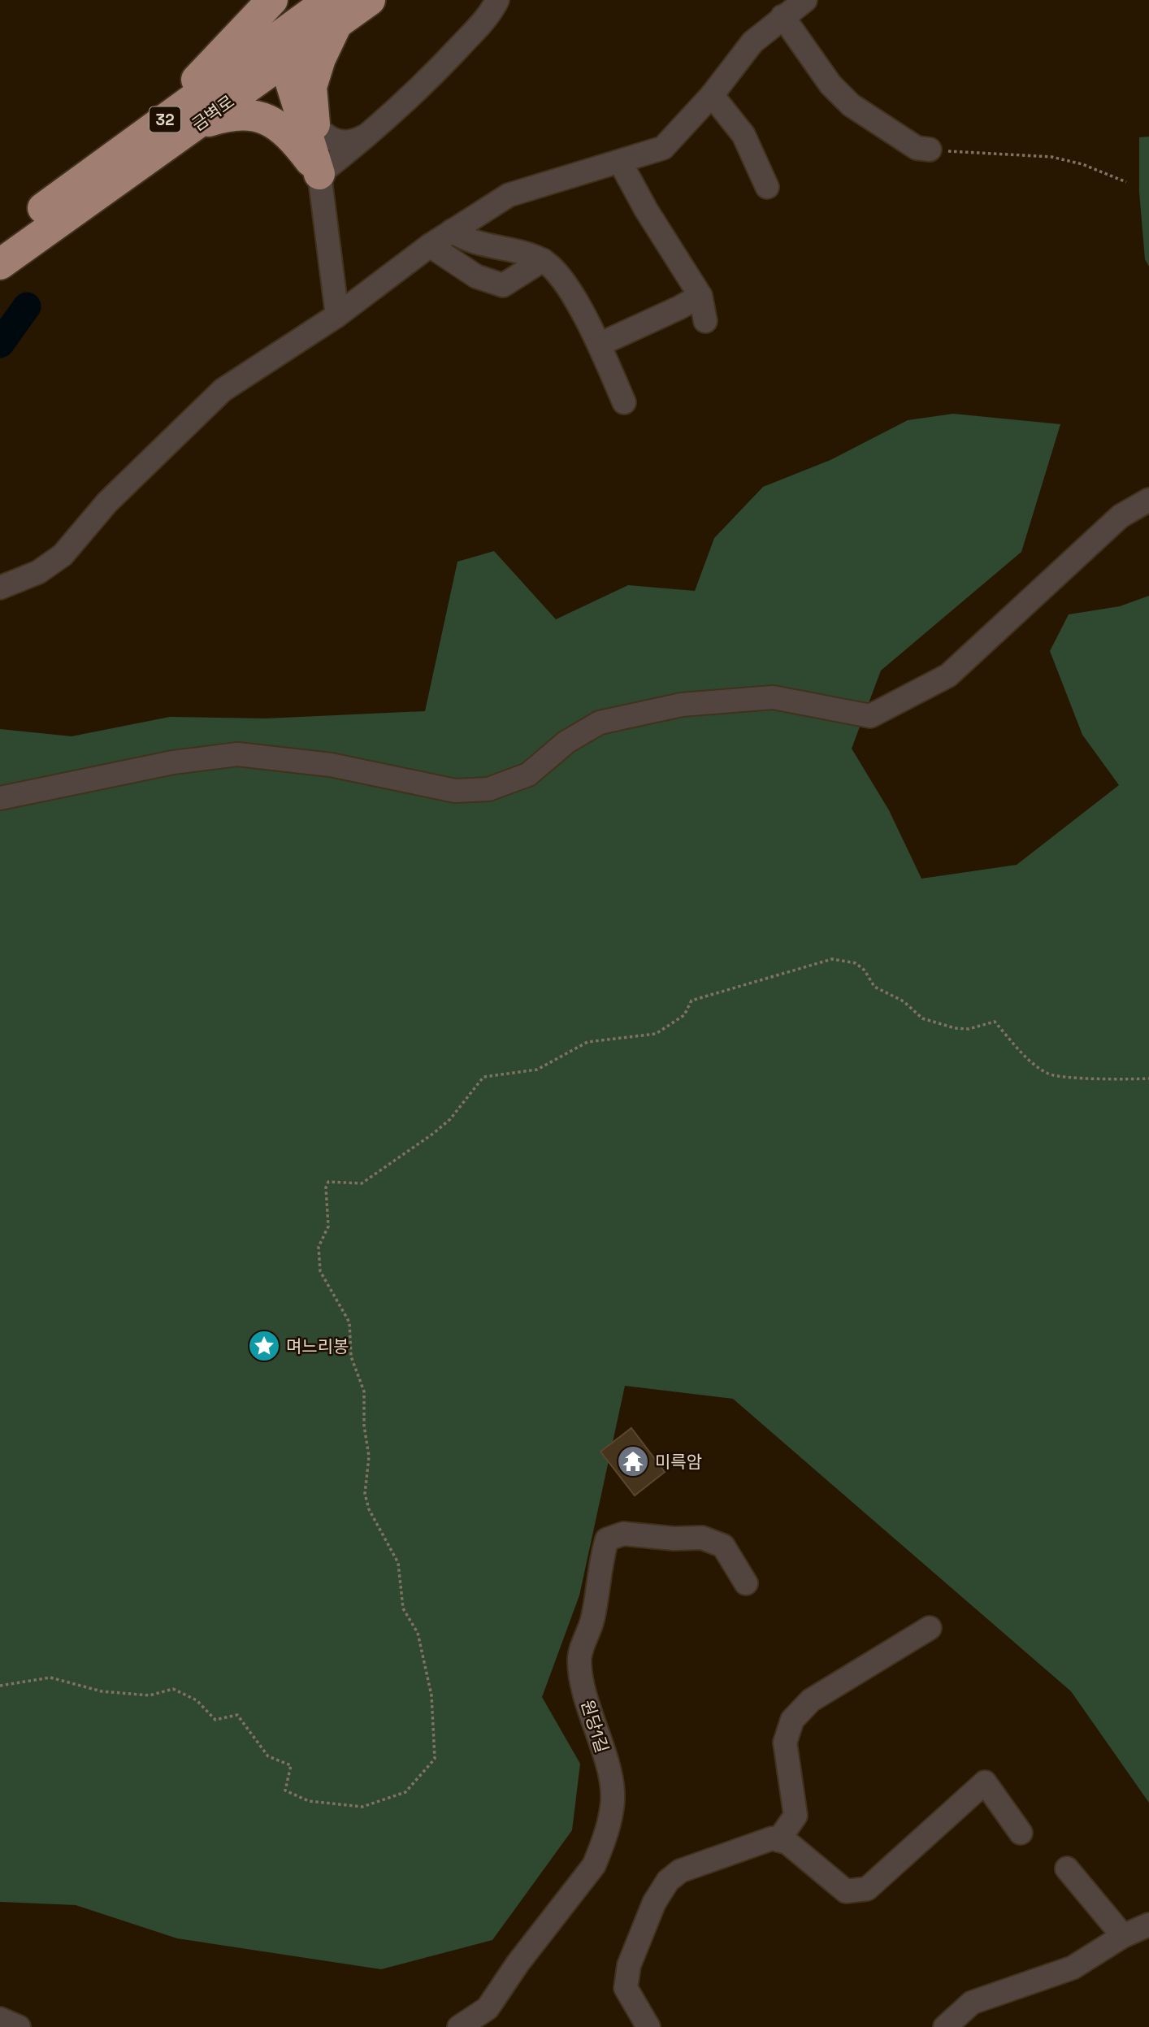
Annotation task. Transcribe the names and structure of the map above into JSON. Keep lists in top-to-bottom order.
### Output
{
  "streets": {
    "highway": ["금벽로", "32"],
    "street": ["원당1길"]
  },
  "places": {
    "place": ["며느리봉"],
    "temple": ["미륵암"]
  }
}
